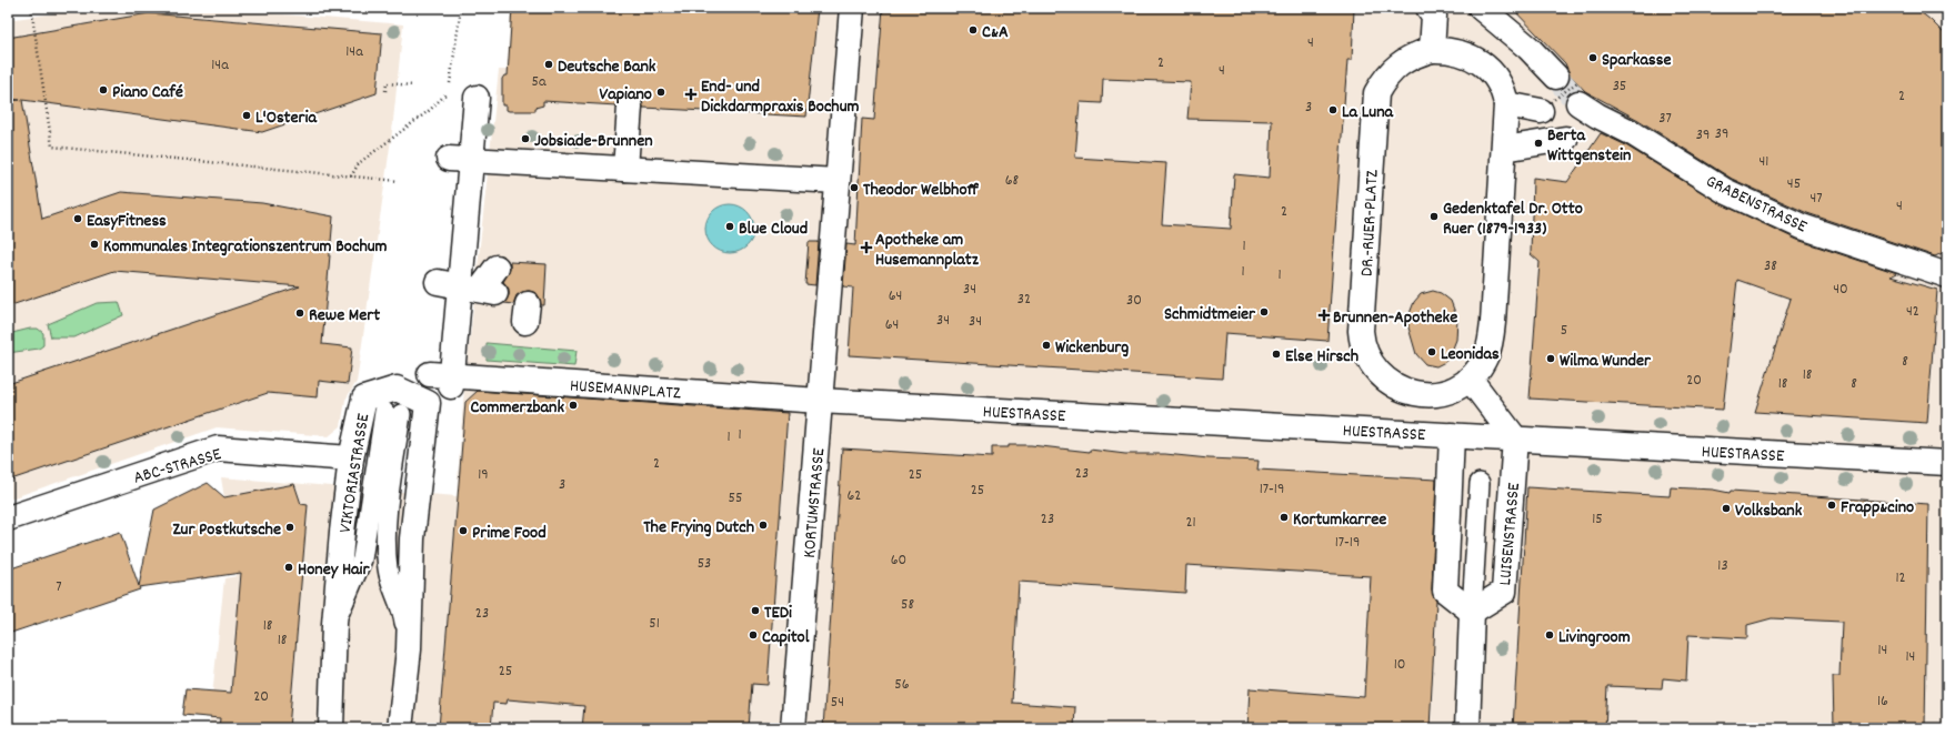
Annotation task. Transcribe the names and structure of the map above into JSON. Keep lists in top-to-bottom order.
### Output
{
  "streets": {
    "street": [
      "GRABENSTRASSE",
      "DR.-RUER-PLATZ",
      "HUSEMANNPLATZ",
      "HUESTRASSE",
      "ABC-STRASSE",
      "VIKTORIASTRASSE",
      "KORTUMSTRASSE",
      "LUISENSTRASSE"
    ]
  },
  "crossings": [
    ["GRABENSTRASSE", "DR.-RUER-PLATZ"],
    ["HUSEMANNPLATZ", "HUESTRASSE"],
    ["HUSEMANNPLATZ", "KORTUMSTRASSE"],
    ["HUESTRASSE", "KORTUMSTRASSE"],
    ["HUESTRASSE", "LUISENSTRASSE"],
    ["ABC-STRASSE", "VIKTORIASTRASSE"]
  ],
  "places": {
    "other": [
      "C&A",
      "Sparkasse",
      "Deutsche Bank",
      "Piano Café",
      "Vapiano",
      "La Luna",
      "L'Osteria",
      "Jobsiade-Brunnen",
      "Berta Wittgenstein",
      "Theodor Welbhoff",
      "Gedenktafel Dr. Otto Ruer (1879-1933)",
      "EasyFitness",
      "Blue Cloud",
      "Kommunales Integrationszentrum Bochum",
      "Schmidtmeier",
      "Rewe Mert",
      "Wickenburg",
      "Leonidas",
      "Else Hirsch",
      "Wilma Wunder",
      "Commerzbank",
      "Frapp&cino",
      "Volksbank",
      "Kortumkarree",
      "The Frying Dutch",
      "Zur Postkutsche",
      "Prime Food",
      "Honey Hair",
      "TEDi",
      "Capitol",
      "Livingroom"
    ],
    "health": ["End- und Dickdarmpraxis Bochum", "Apotheke am Husemannplatz", "Brunnen-Apotheke"]
  },
  "house_numbers": [
    "4",
    "14a",
    "2",
    "14a",
    "4",
    "5a",
    "35",
    "2",
    "3",
    "37",
    "39",
    "39",
    "41",
    "68",
    "45",
    "47",
    "4",
    "2",
    "1",
    "38",
    "1",
    "1",
    "34",
    "40",
    "64",
    "32",
    "30",
    "42",
    "34",
    "34",
    "64",
    "5",
    "8",
    "18",
    "20",
    "18",
    "8",
    "1",
    "1",
    "2",
    "23",
    "19",
    "25",
    "3",
    "17-19",
    "25",
    "62",
    "55",
    "23",
    "15",
    "21",
    "17-19",
    "60",
    "53",
    "13",
    "12",
    "7",
    "58",
    "23",
    "51",
    "18",
    "18",
    "14",
    "14",
    "10",
    "25",
    "56",
    "20",
    "16",
    "54"
  ]
}
